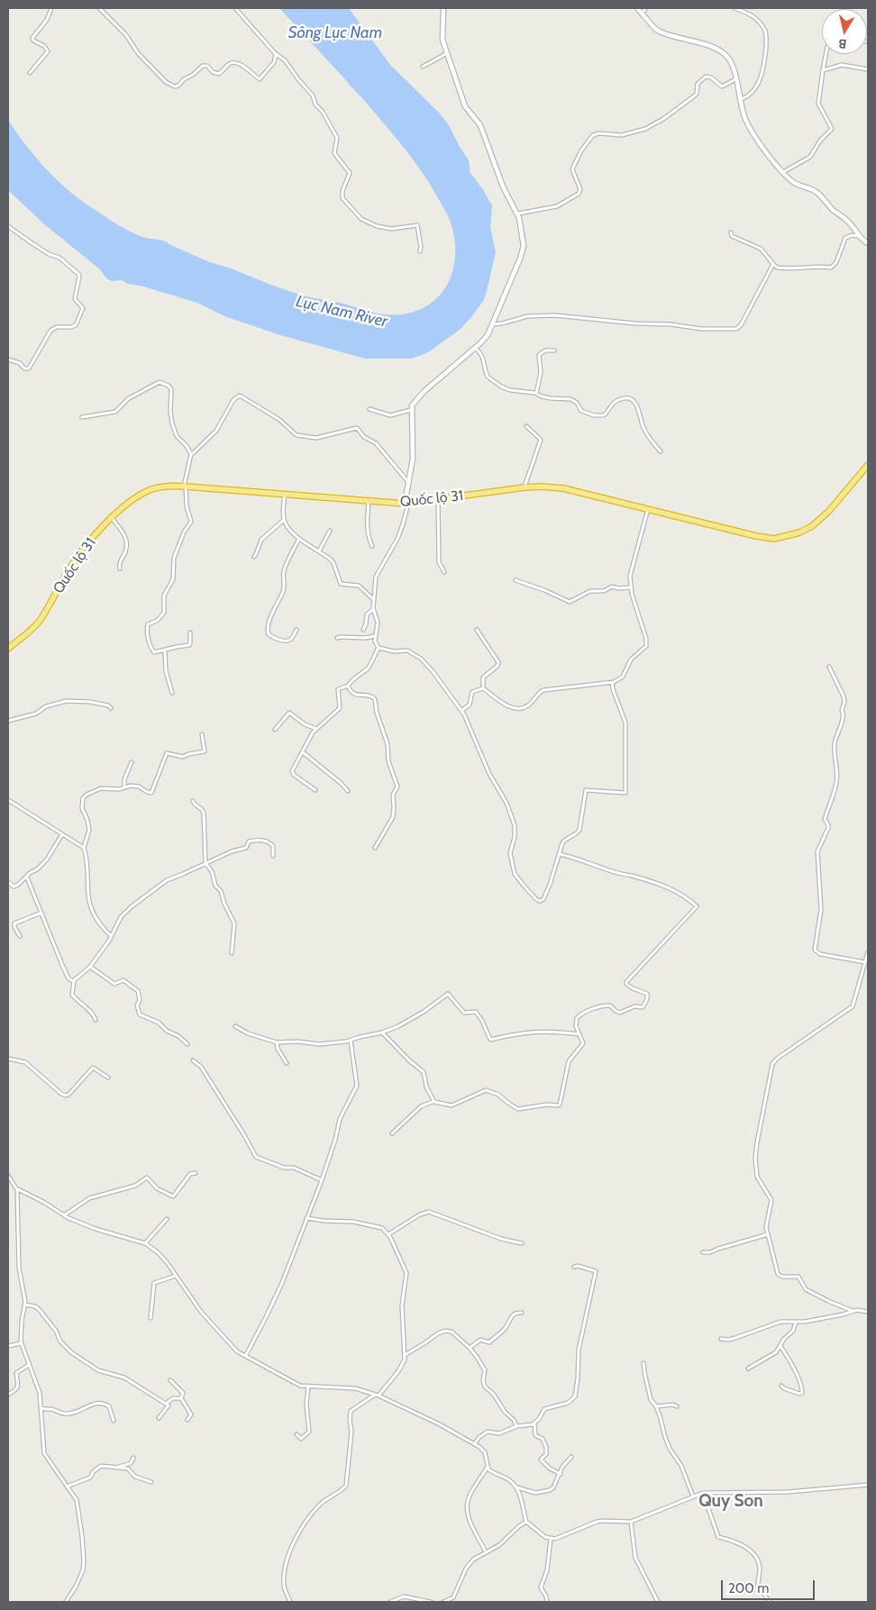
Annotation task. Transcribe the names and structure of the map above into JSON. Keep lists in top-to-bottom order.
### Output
{
  "streets": {
    "highway": ["Quốc lộ 31"]
  },
  "districts": ["Quy Son"],
  "water": ["Sông Lục Nam", "Lục Nam River"],
  "scale_bar": "200 m",
  "north": "bottom"
}
